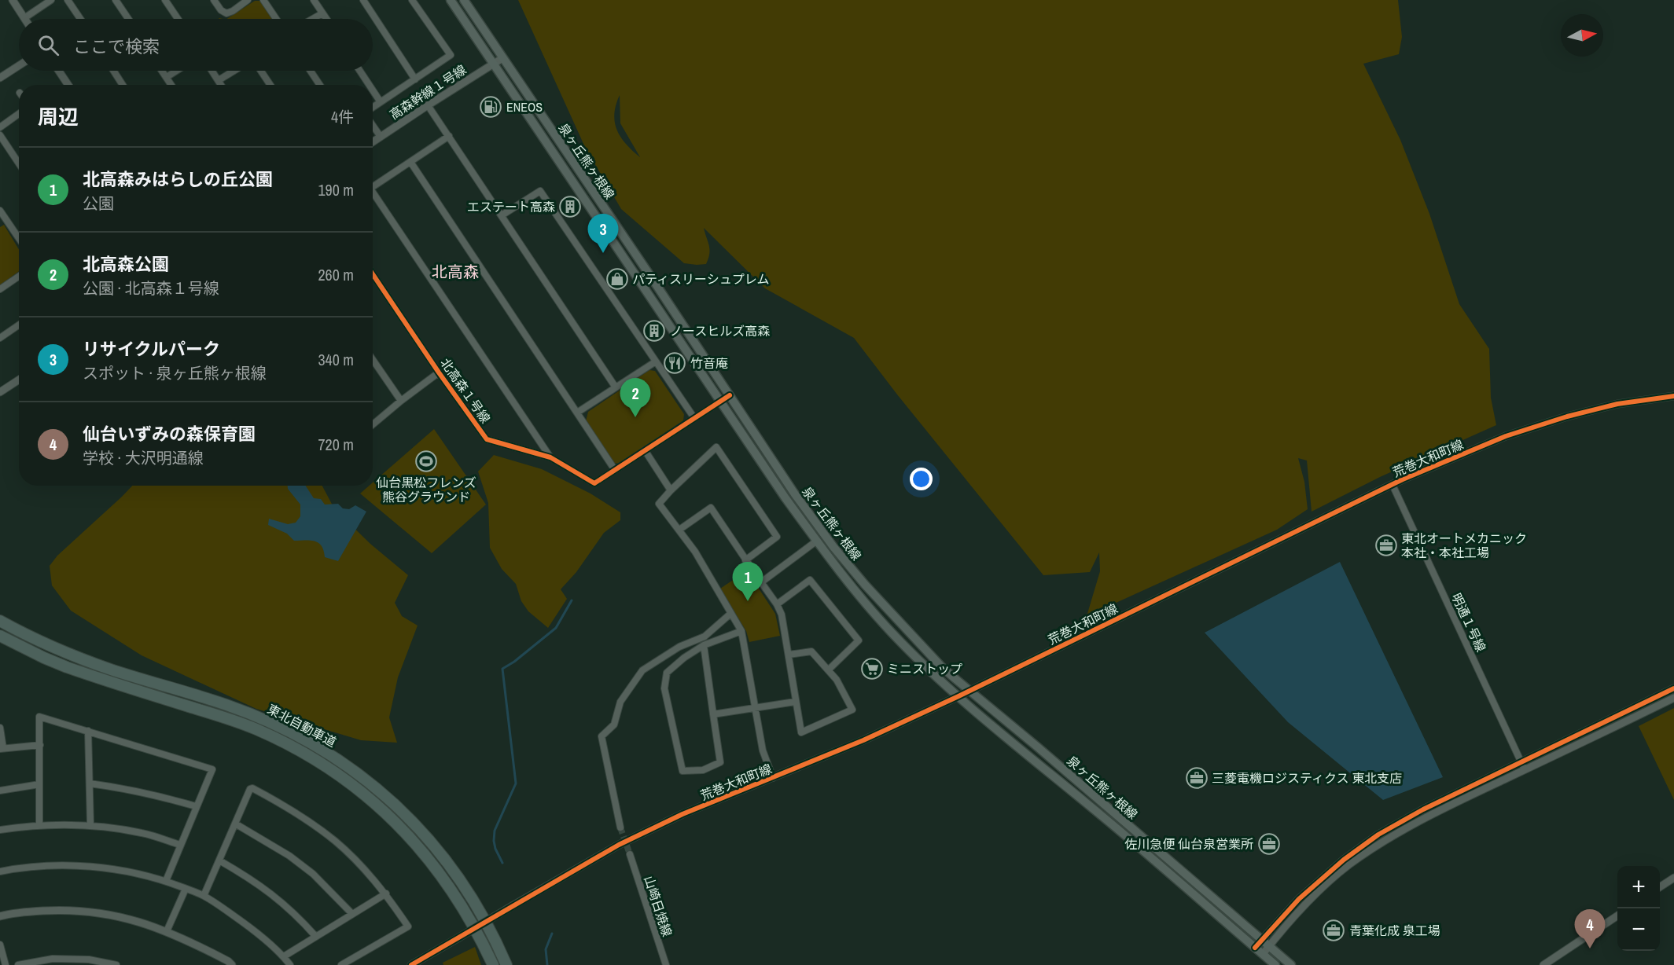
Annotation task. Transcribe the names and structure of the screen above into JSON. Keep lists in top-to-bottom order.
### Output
{
  "streets": {
    "highway": ["東北自動車道"],
    "main road": ["泉ヶ丘熊ヶ根線"],
    "street": [
      "高森幹線１号線",
      "北高森１号線",
      "荒巻大和町線",
      "明通１号線",
      "山崎日焼線"
    ]
  },
  "crossings": [
    ["高森幹線１号線", "泉ヶ丘熊ヶ根線"],
    ["泉ヶ丘熊ヶ根線", "北高森１号線"],
    ["泉ヶ丘熊ヶ根線", "荒巻大和町線"],
    ["荒巻大和町線", "明通１号線"]
  ],
  "districts": ["北高森"],
  "places": {
    "fuel station": ["ENEOS"],
    "building": ["エステート高森", "ノースヒルズ高森"],
    "shop": ["パティスリーシュプレム"],
    "restaurant": ["竹音庵"],
    "sports": ["仙台黒松フレンズ 熊谷グラウンド"],
    "office": [
      "東北オートメカニック 本社・本社工場",
      "三菱電機ロジスティクス 東北支店",
      "佐川急便 仙台泉営業所",
      "青葉化成 泉工場"
    ],
    "supermarket": ["ミニストップ"]
  },
  "north": "right",
  "page": {
    "search": "ここで検索",
    "heading": ["周辺", "4件"],
    "list": [
      {
        "mark": "1",
        "name": "北高森みはらしの丘公園",
        "note": "公園",
        "value": "190 m"
      },
      {
        "mark": "2",
        "name": "北高森公園",
        "note": "公園 · 北高森１号線",
        "value": "260 m"
      },
      {
        "mark": "3",
        "name": "リサイクルパーク",
        "note": "スポット · 泉ヶ丘熊ヶ根線",
        "value": "340 m"
      },
      {
        "mark": "4",
        "name": "仙台いずみの森保育園",
        "note": "学校 · 大沢明通線",
        "value": "720 m"
      }
    ],
    "pins": [
      "3",
      "2",
      "1",
      "4"
    ],
    "map_buttons": ["+", "−"]
  }
}
